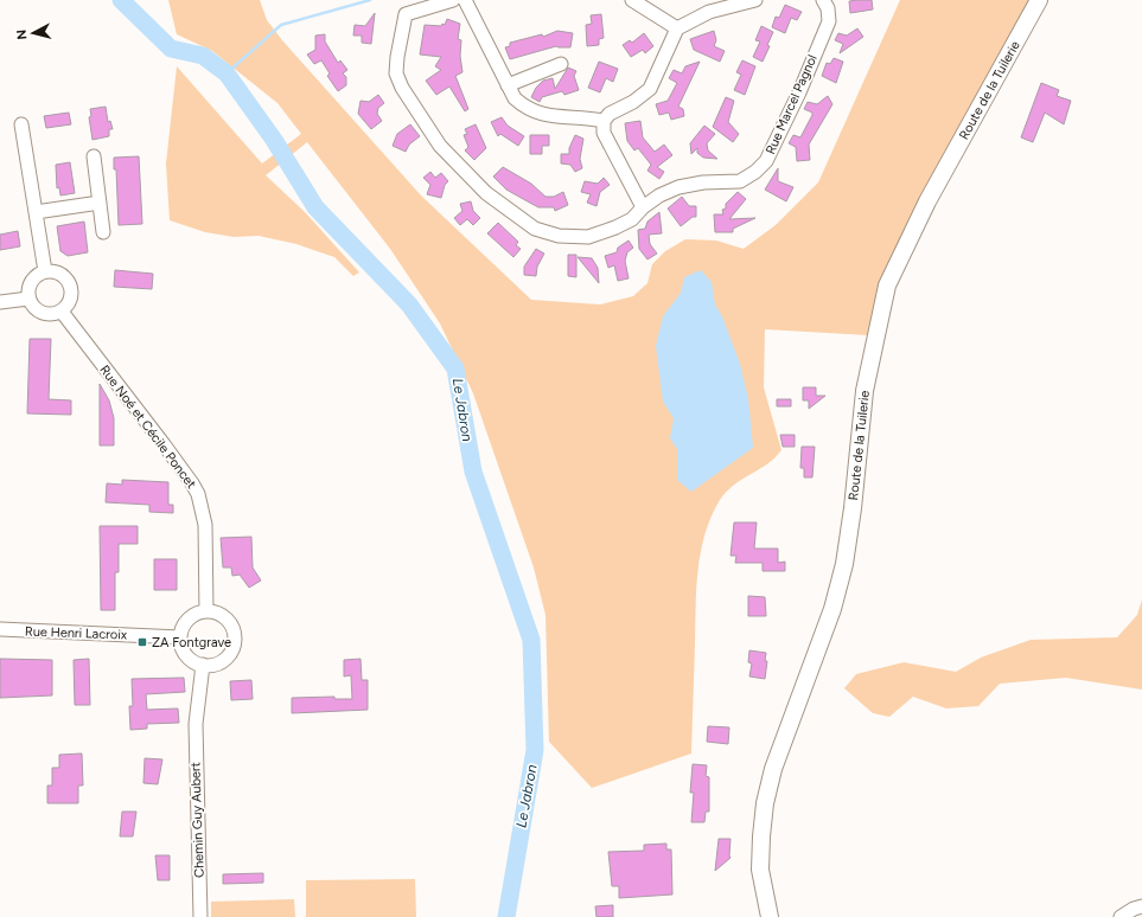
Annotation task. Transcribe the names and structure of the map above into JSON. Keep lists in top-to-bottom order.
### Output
{
  "streets": {
    "main road": ["Route de la Tuilerie"],
    "street": [
      "Rue Marcel Pagnol",
      "Rue Noé et Cécile Poncet",
      "Rue Henri Lacroix",
      "Chemin Guy Aubert"
    ]
  },
  "crossings": [
    ["Rue Noé et Cécile Poncet", "Rue Henri Lacroix"],
    ["Rue Noé et Cécile Poncet", "Chemin Guy Aubert"],
    ["Rue Henri Lacroix", "Chemin Guy Aubert"]
  ],
  "water": ["Le Jabron"],
  "places": {
    "transit": ["ZA Fontgrave"]
  },
  "north": "left"
}
